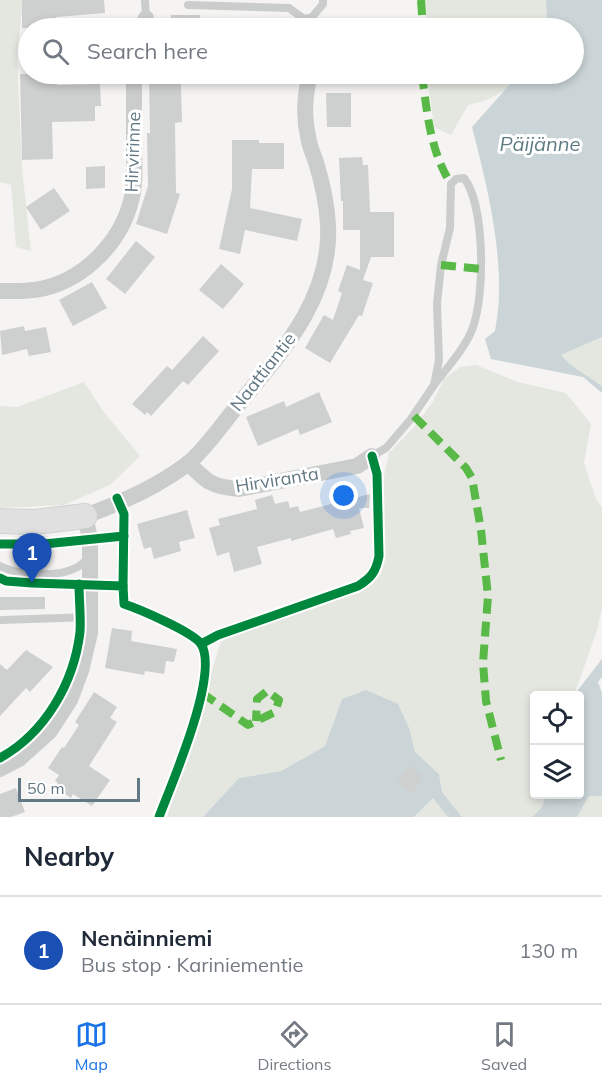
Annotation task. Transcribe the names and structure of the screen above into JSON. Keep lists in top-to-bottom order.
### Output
{
  "streets": {
    "street": ["Hirvirinne", "Naattiantie", "Hirviranta"]
  },
  "crossings": [
    ["Naattiantie", "Hirviranta"]
  ],
  "water": ["Päijänne"],
  "scale_bar": "50 m",
  "page": {
    "search": "Search here",
    "pins": "1",
    "scale": "50 m",
    "heading": "Nearby",
    "list": [
      {
        "mark": "1",
        "name": "Nenäinniemi",
        "note": "Bus stop · Kariniementie",
        "value": "130 m"
      }
    ],
    "nav": ["Map", "Directions", "Saved"]
  }
}
